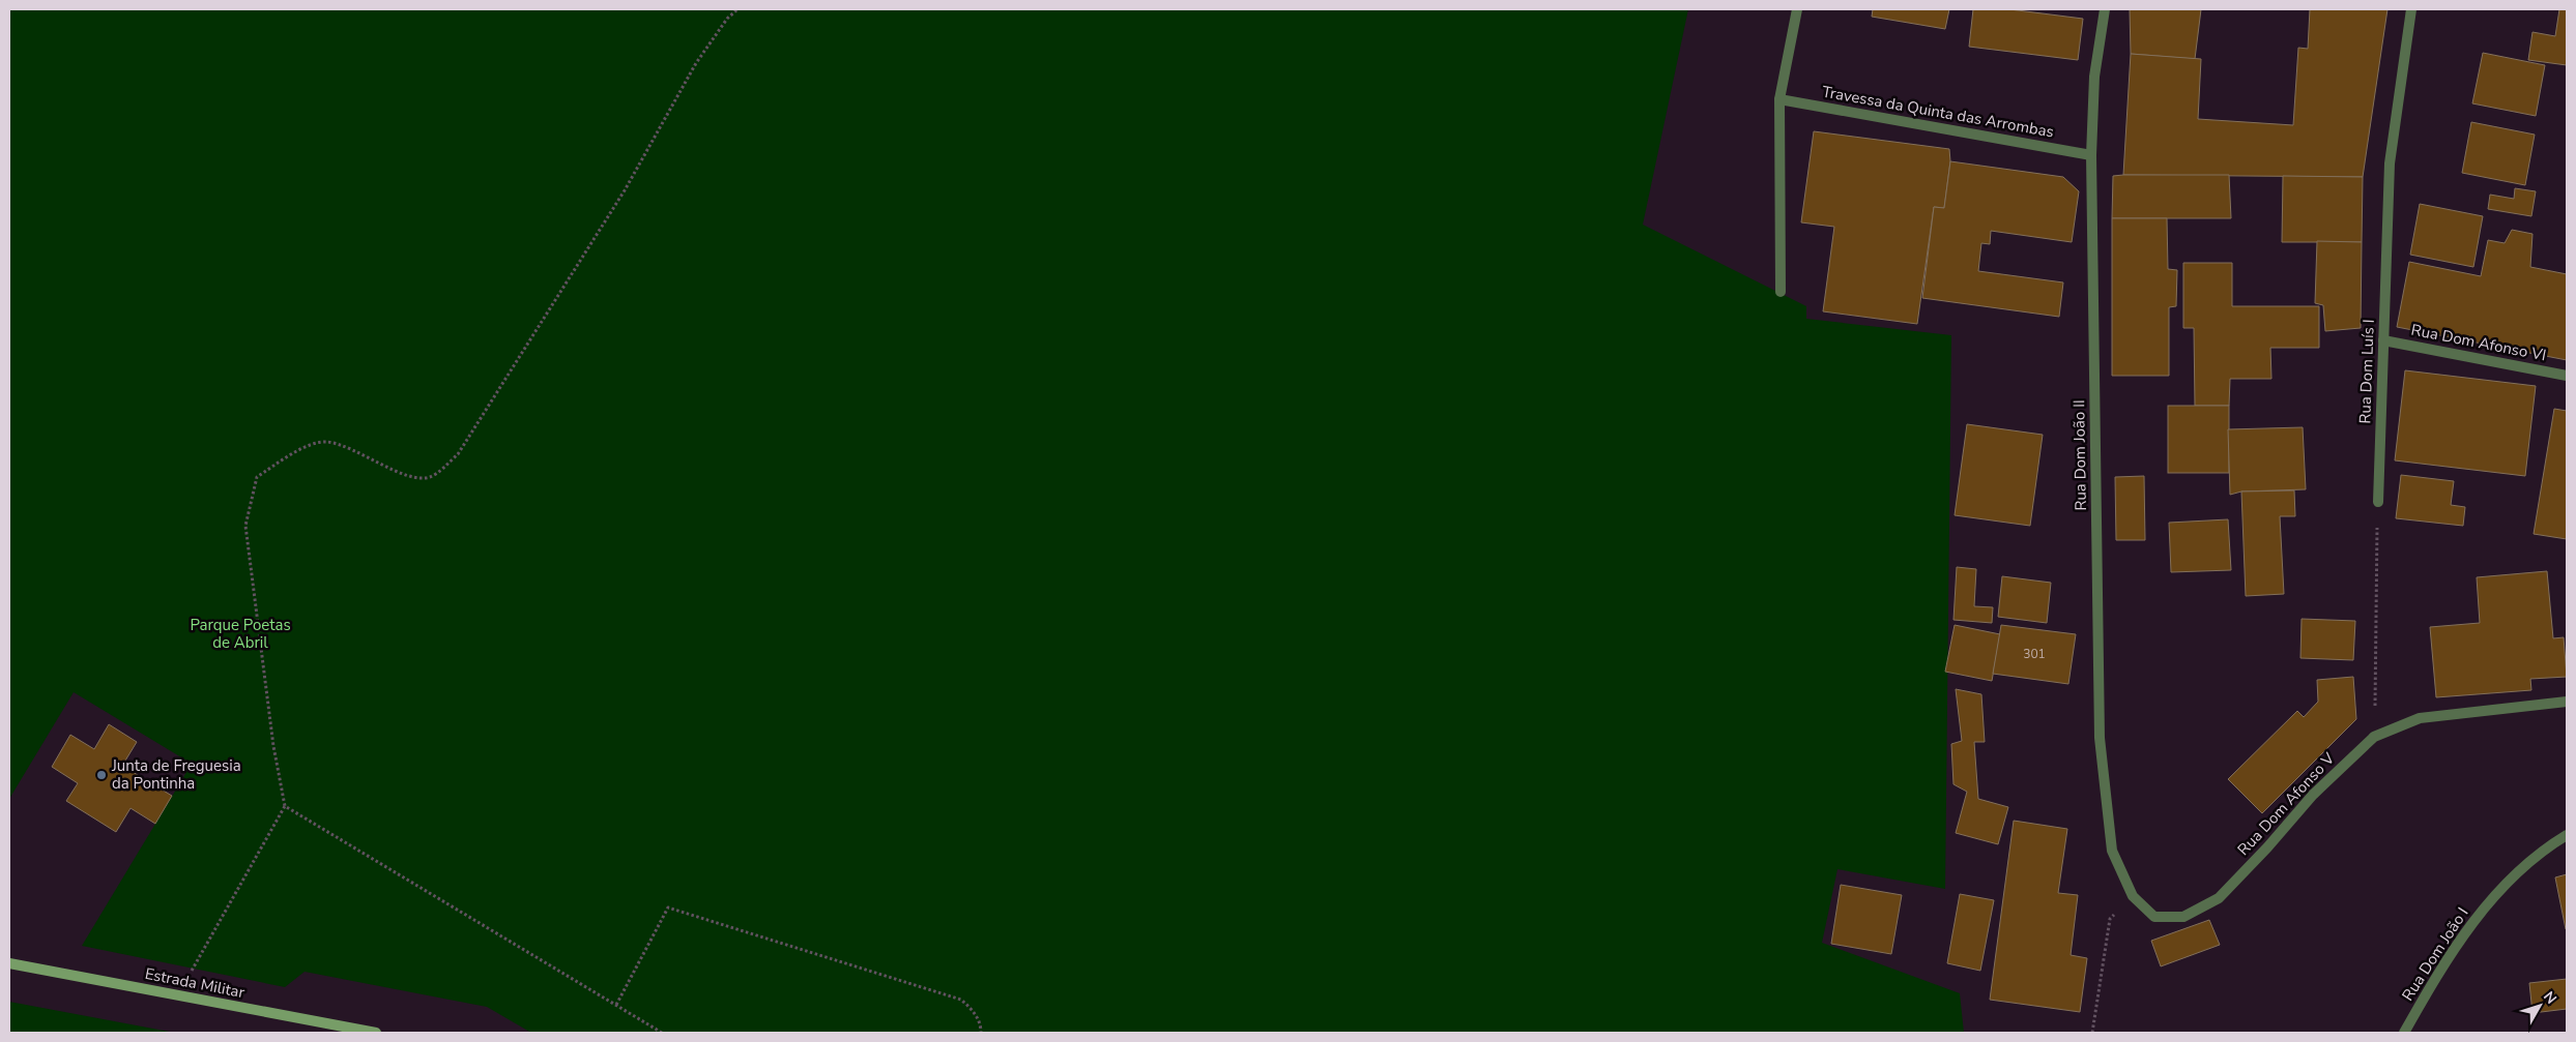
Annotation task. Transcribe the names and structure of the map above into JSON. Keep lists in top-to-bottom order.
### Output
{
  "streets": {
    "street": [
      "Travessa da Quinta das Arrombas",
      "Rua Dom Afonso VI",
      "Rua Dom Luís I",
      "Rua Dom João II",
      "Rua Dom Afonso V",
      "Rua Dom João I",
      "Estrada Militar"
    ]
  },
  "crossings": [
    ["Travessa da Quinta das Arrombas", "Rua Dom João II"],
    ["Rua Dom Afonso VI", "Rua Dom Luís I"],
    ["Rua Dom João II", "Rua Dom Afonso V"]
  ],
  "parks": ["Parque Poetas de Abril"],
  "places": ["Junta de Freguesia da Pontinha"],
  "house_numbers": ["301"],
  "north": "top right"
}
